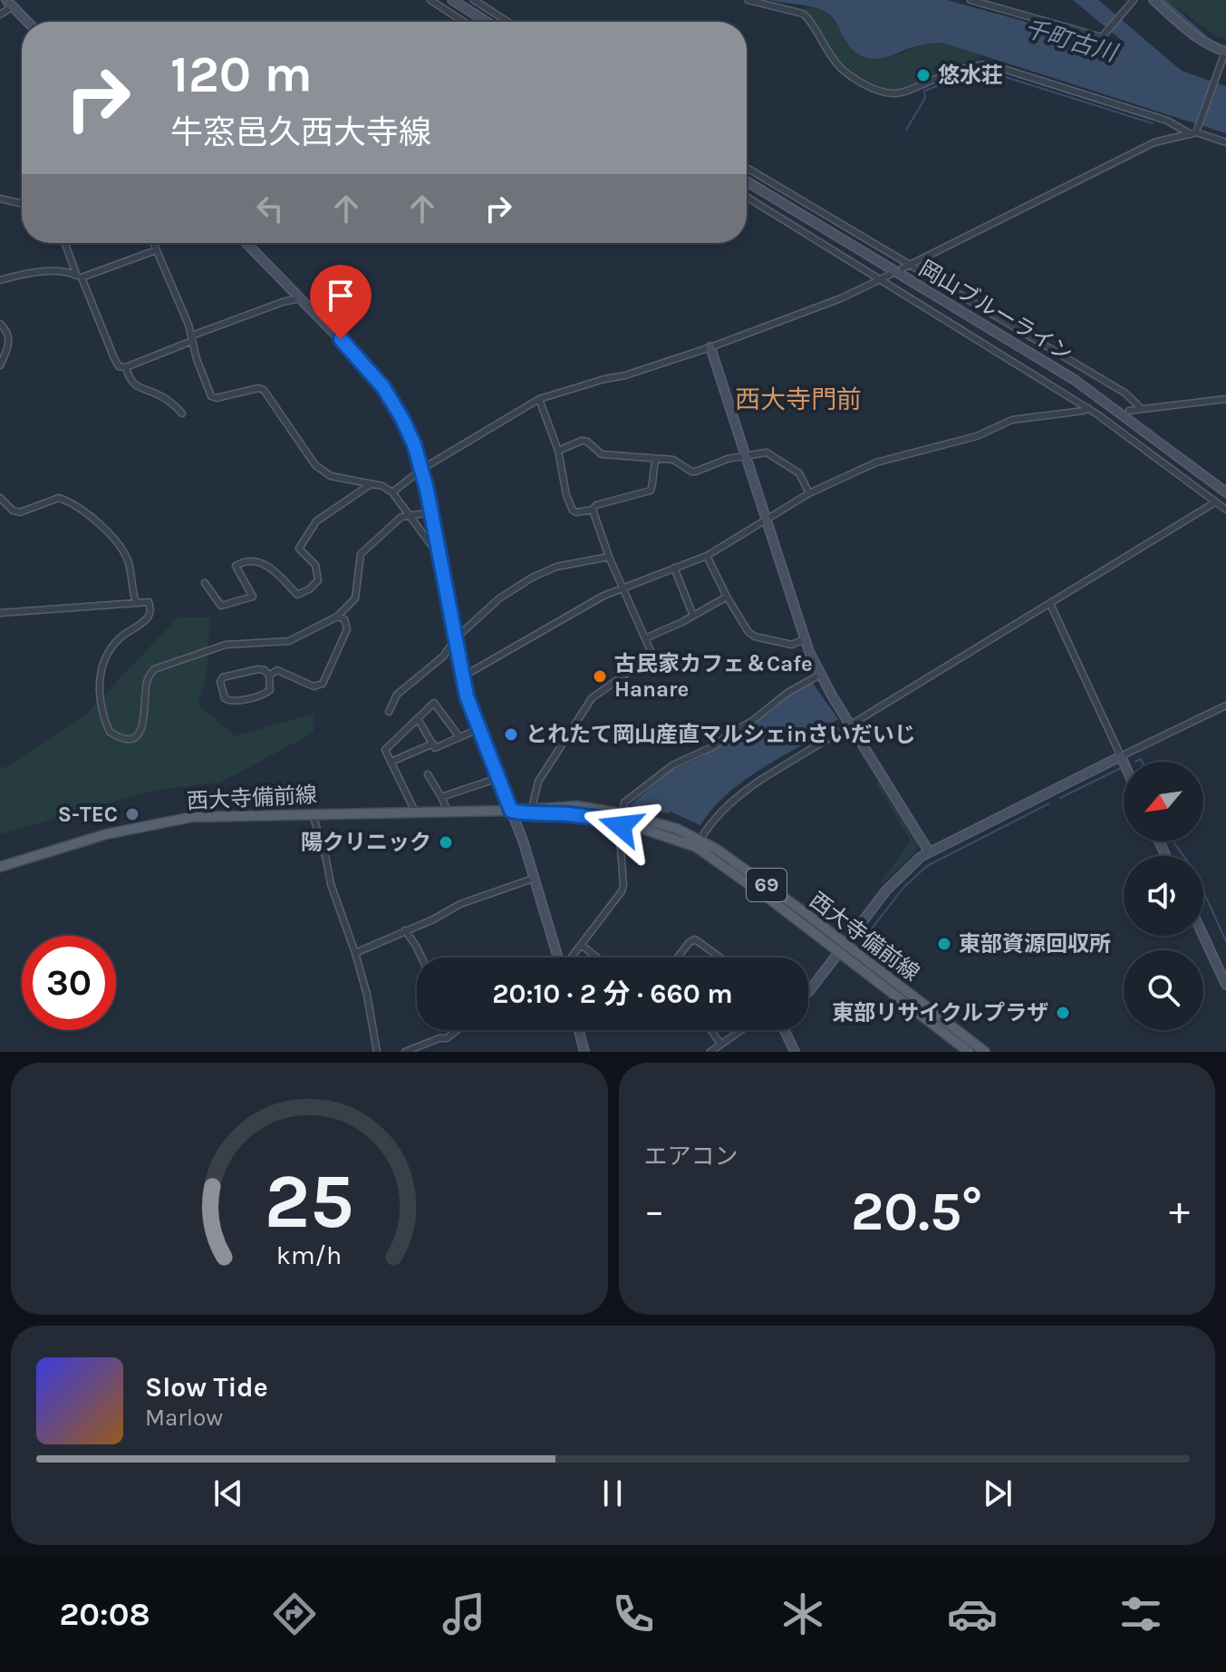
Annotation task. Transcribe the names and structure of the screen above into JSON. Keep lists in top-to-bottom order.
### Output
{
  "streets": {
    "main road": ["岡山ブルーライン", "西大寺備前線", "69"]
  },
  "districts": ["西大寺門前"],
  "water": ["千町古川"],
  "places": [
    "悠水荘",
    "古民家カフェ＆Cafe Hanare",
    "とれたて岡山産直マルシェinさいだいじ",
    "S-TEC",
    "陽クリニック",
    "東部資源回収所",
    "東部リサイクルプラザ"
  ],
  "north": "bottom left",
  "page": {
    "turn": ["120 m", "牛窓邑久西大寺線"],
    "limit": "30",
    "trip": "20:10 · 2 分 · 660 m",
    "tile": "エアコン",
    "heat": ["−", "20.5°", "+"],
    "song": ["Slow Tide", "Marlow"],
    "tabs": "20:08",
    "gauge": ["25", "km/h"]
  }
}
